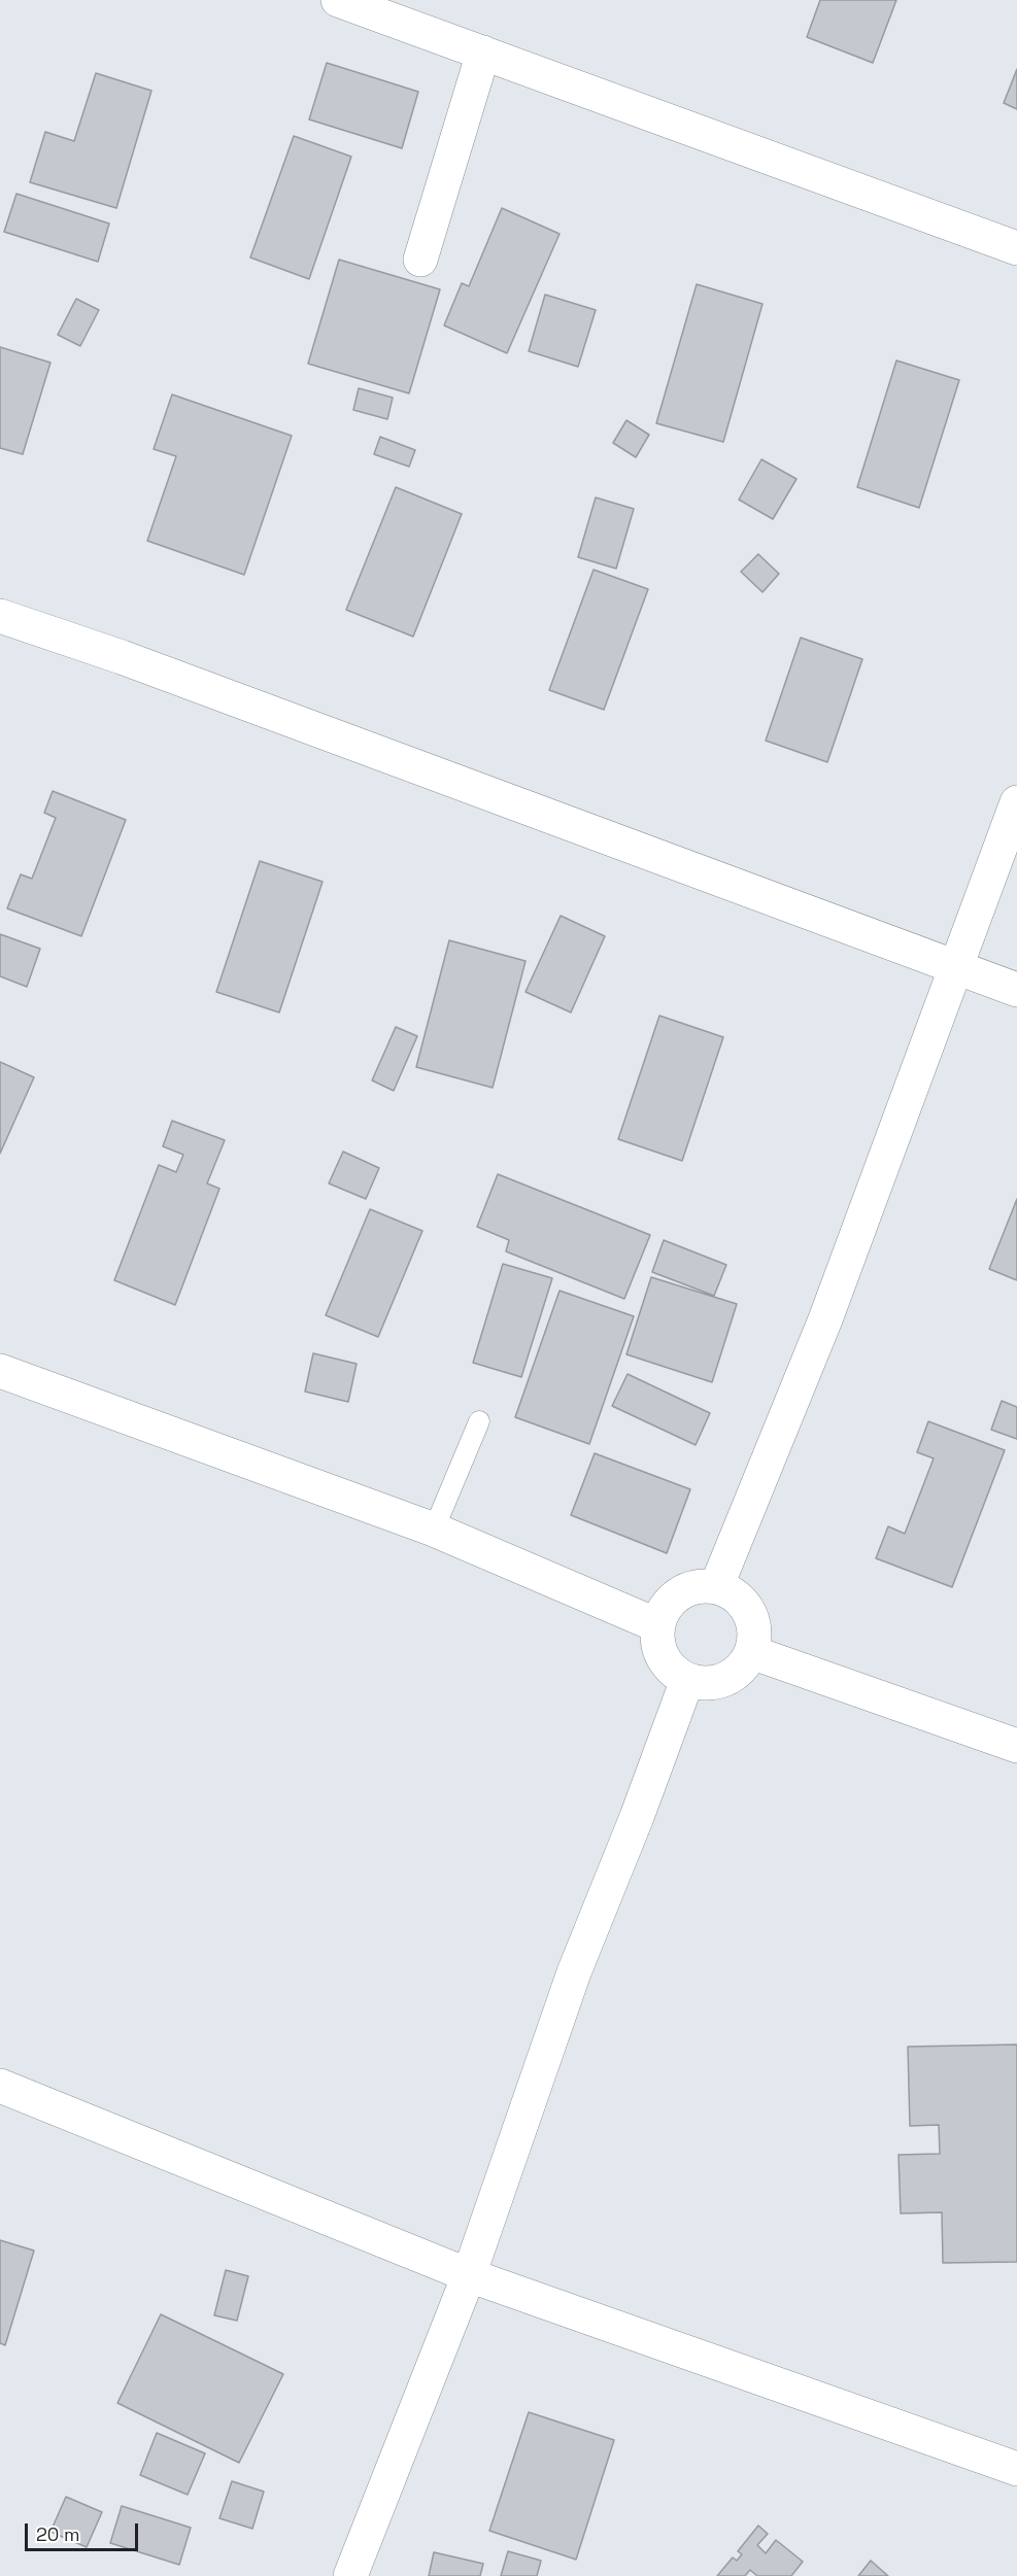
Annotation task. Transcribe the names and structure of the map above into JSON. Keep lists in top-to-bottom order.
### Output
{
  "scale_bar": "20 m"
}
